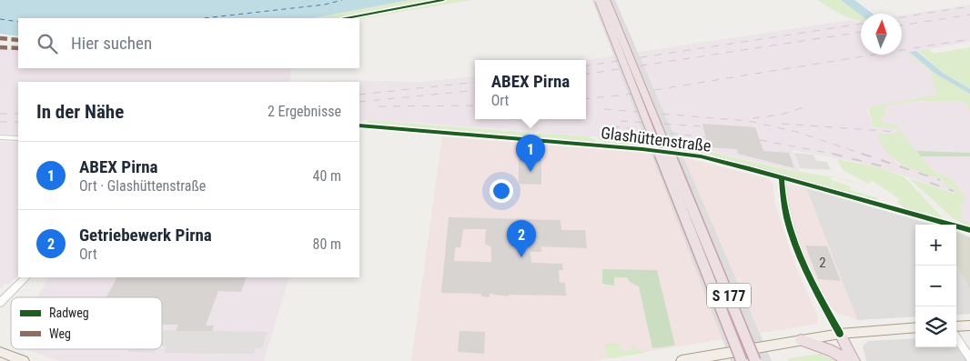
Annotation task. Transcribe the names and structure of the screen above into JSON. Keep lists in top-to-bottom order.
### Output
{
  "streets": {
    "highway": ["S 177"],
    "street": ["Glashüttenstraße"]
  },
  "house_numbers": ["2"],
  "legend": ["Radweg", "Weg"],
  "north": "top",
  "page": {
    "search": "Hier suchen",
    "popup": ["ABEX Pirna", "Ort"],
    "heading": ["In der Nähe", "2 Ergebnisse"],
    "pins": ["1", "2"],
    "list": [
      {
        "mark": "1",
        "name": "ABEX Pirna",
        "note": "Ort · Glashüttenstraße",
        "value": "40 m"
      },
      {
        "mark": "2",
        "name": "Getriebewerk Pirna",
        "note": "Ort",
        "value": "80 m"
      }
    ],
    "map_buttons": ["+", "−"]
  }
}
